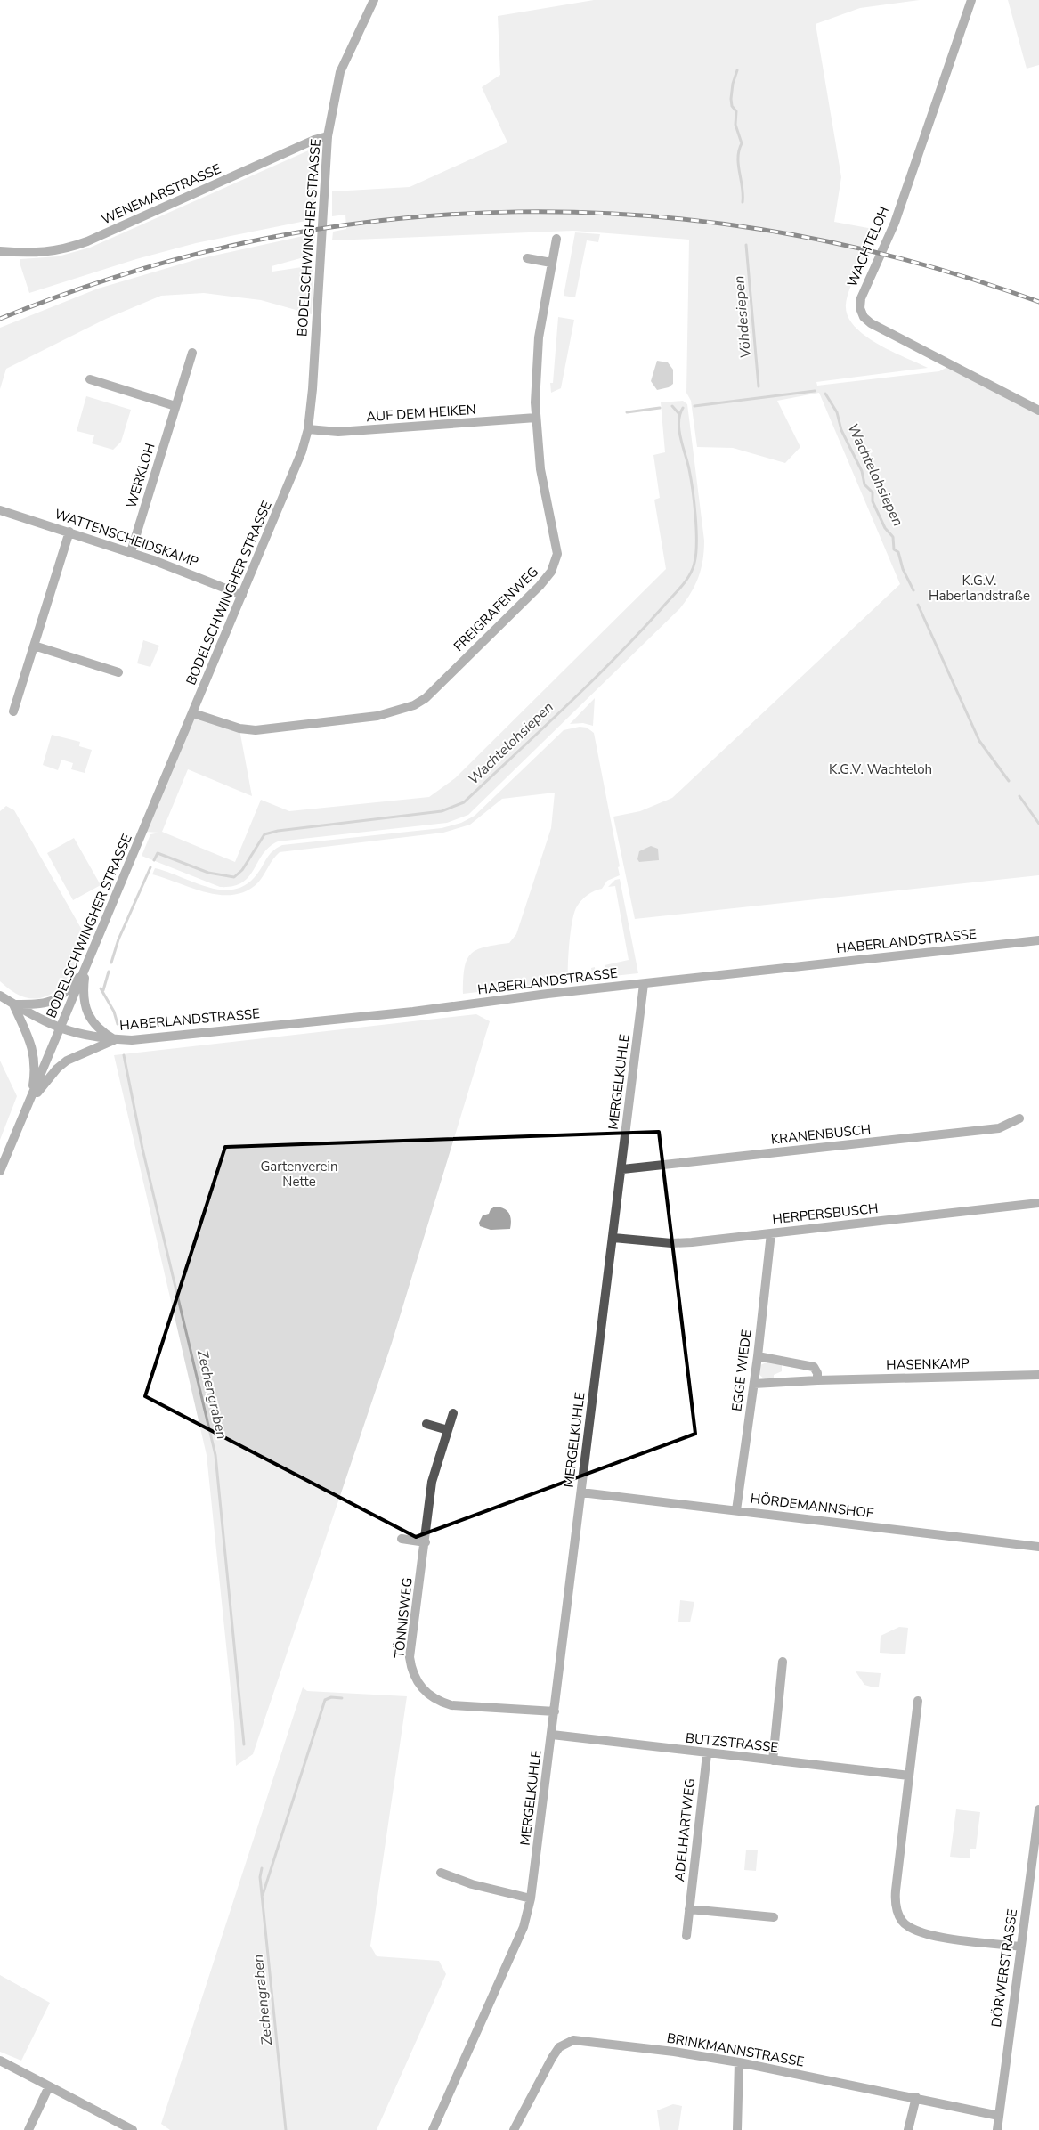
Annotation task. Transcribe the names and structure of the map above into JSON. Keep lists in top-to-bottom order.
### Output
{
  "streets": {
    "street": [
      "WENEMARSTRASSE",
      "BODELSCHWINGHER STRASSE",
      "WACHTELOH",
      "AUF DEM HEIKEN",
      "WERKLOH",
      "WATTENSCHEIDSKAMP",
      "FREIGRAFENWEG",
      "HABERLANDSTRASSE",
      "MERGELKUHLE",
      "KRANENBUSCH",
      "HERPERSBUSCH",
      "HASENKAMP",
      "EGGE WIEDE",
      "HÖRDEMANNSHOF",
      "TÖNNISWEG",
      "BUTZSTRASSE",
      "ADELHARTWEG",
      "DÖRWERSTRASSE",
      "BRINKMANNSTRASSE"
    ]
  },
  "crossings": [
    ["WENEMARSTRASSE", "BODELSCHWINGHER STRASSE"],
    ["BODELSCHWINGHER STRASSE", "AUF DEM HEIKEN"],
    ["BODELSCHWINGHER STRASSE", "WATTENSCHEIDSKAMP"],
    ["BODELSCHWINGHER STRASSE", "FREIGRAFENWEG"],
    ["BODELSCHWINGHER STRASSE", "HABERLANDSTRASSE"],
    ["AUF DEM HEIKEN", "FREIGRAFENWEG"],
    ["WERKLOH", "WATTENSCHEIDSKAMP"],
    ["HABERLANDSTRASSE", "MERGELKUHLE"],
    ["MERGELKUHLE", "KRANENBUSCH"],
    ["MERGELKUHLE", "HERPERSBUSCH"],
    ["MERGELKUHLE", "HÖRDEMANNSHOF"],
    ["MERGELKUHLE", "TÖNNISWEG"],
    ["MERGELKUHLE", "BUTZSTRASSE"],
    ["HERPERSBUSCH", "EGGE WIEDE"],
    ["HASENKAMP", "EGGE WIEDE"],
    ["EGGE WIEDE", "HÖRDEMANNSHOF"],
    ["BUTZSTRASSE", "ADELHARTWEG"],
    ["DÖRWERSTRASSE", "BRINKMANNSTRASSE"]
  ],
  "water": ["Vöhdesiepen", "Wachtelohsiepen", "Zechengraben"],
  "parks": ["K.G.V. Haberlandstraße", "K.G.V. Wachteloh", "Gartenverein Nette"]
}
